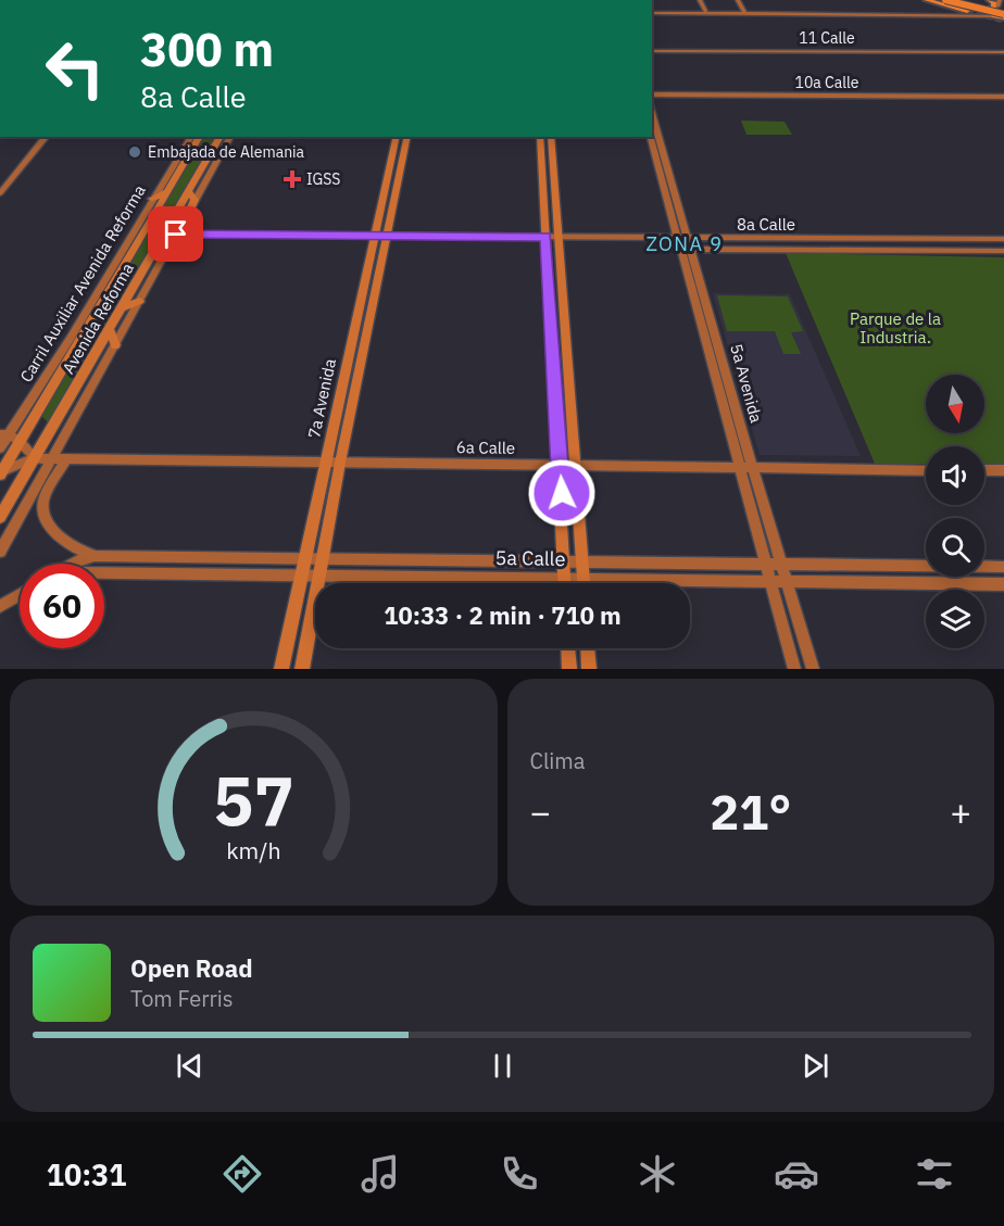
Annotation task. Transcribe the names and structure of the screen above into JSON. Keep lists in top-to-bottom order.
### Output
{
  "streets": {
    "main road": ["Avenida Reforma", "7a Avenida"],
    "street": [
      "11 Calle",
      "10a Calle",
      "8a Calle",
      "Carril Auxiliar Avenida Reforma",
      "5a Avenida",
      "6a Calle",
      "5a Calle"
    ]
  },
  "crossings": [
    ["8a Calle", "5a Avenida"],
    ["8a Calle", "7a Avenida"],
    ["Carril Auxiliar Avenida Reforma", "Avenida Reforma"],
    ["Avenida Reforma", "6a Calle"],
    ["5a Avenida", "6a Calle"],
    ["5a Avenida", "5a Calle"],
    ["7a Avenida", "6a Calle"],
    ["7a Avenida", "5a Calle"],
    ["6a Calle", "5a Calle"]
  ],
  "districts": ["ZONA 9"],
  "parks": ["Parque de la Industria."],
  "places": {
    "other": ["Embajada de Alemania"],
    "health": ["IGSS"]
  },
  "north": "bottom",
  "page": {
    "turn": ["300 m", "8a Calle"],
    "limit": "60",
    "trip": "10:33 · 2 min · 710 m",
    "tile": "Clima",
    "heat": ["−", "21°", "+"],
    "song": ["Open Road", "Tom Ferris"],
    "tabs": "10:31",
    "gauge": ["57", "km/h"]
  }
}
